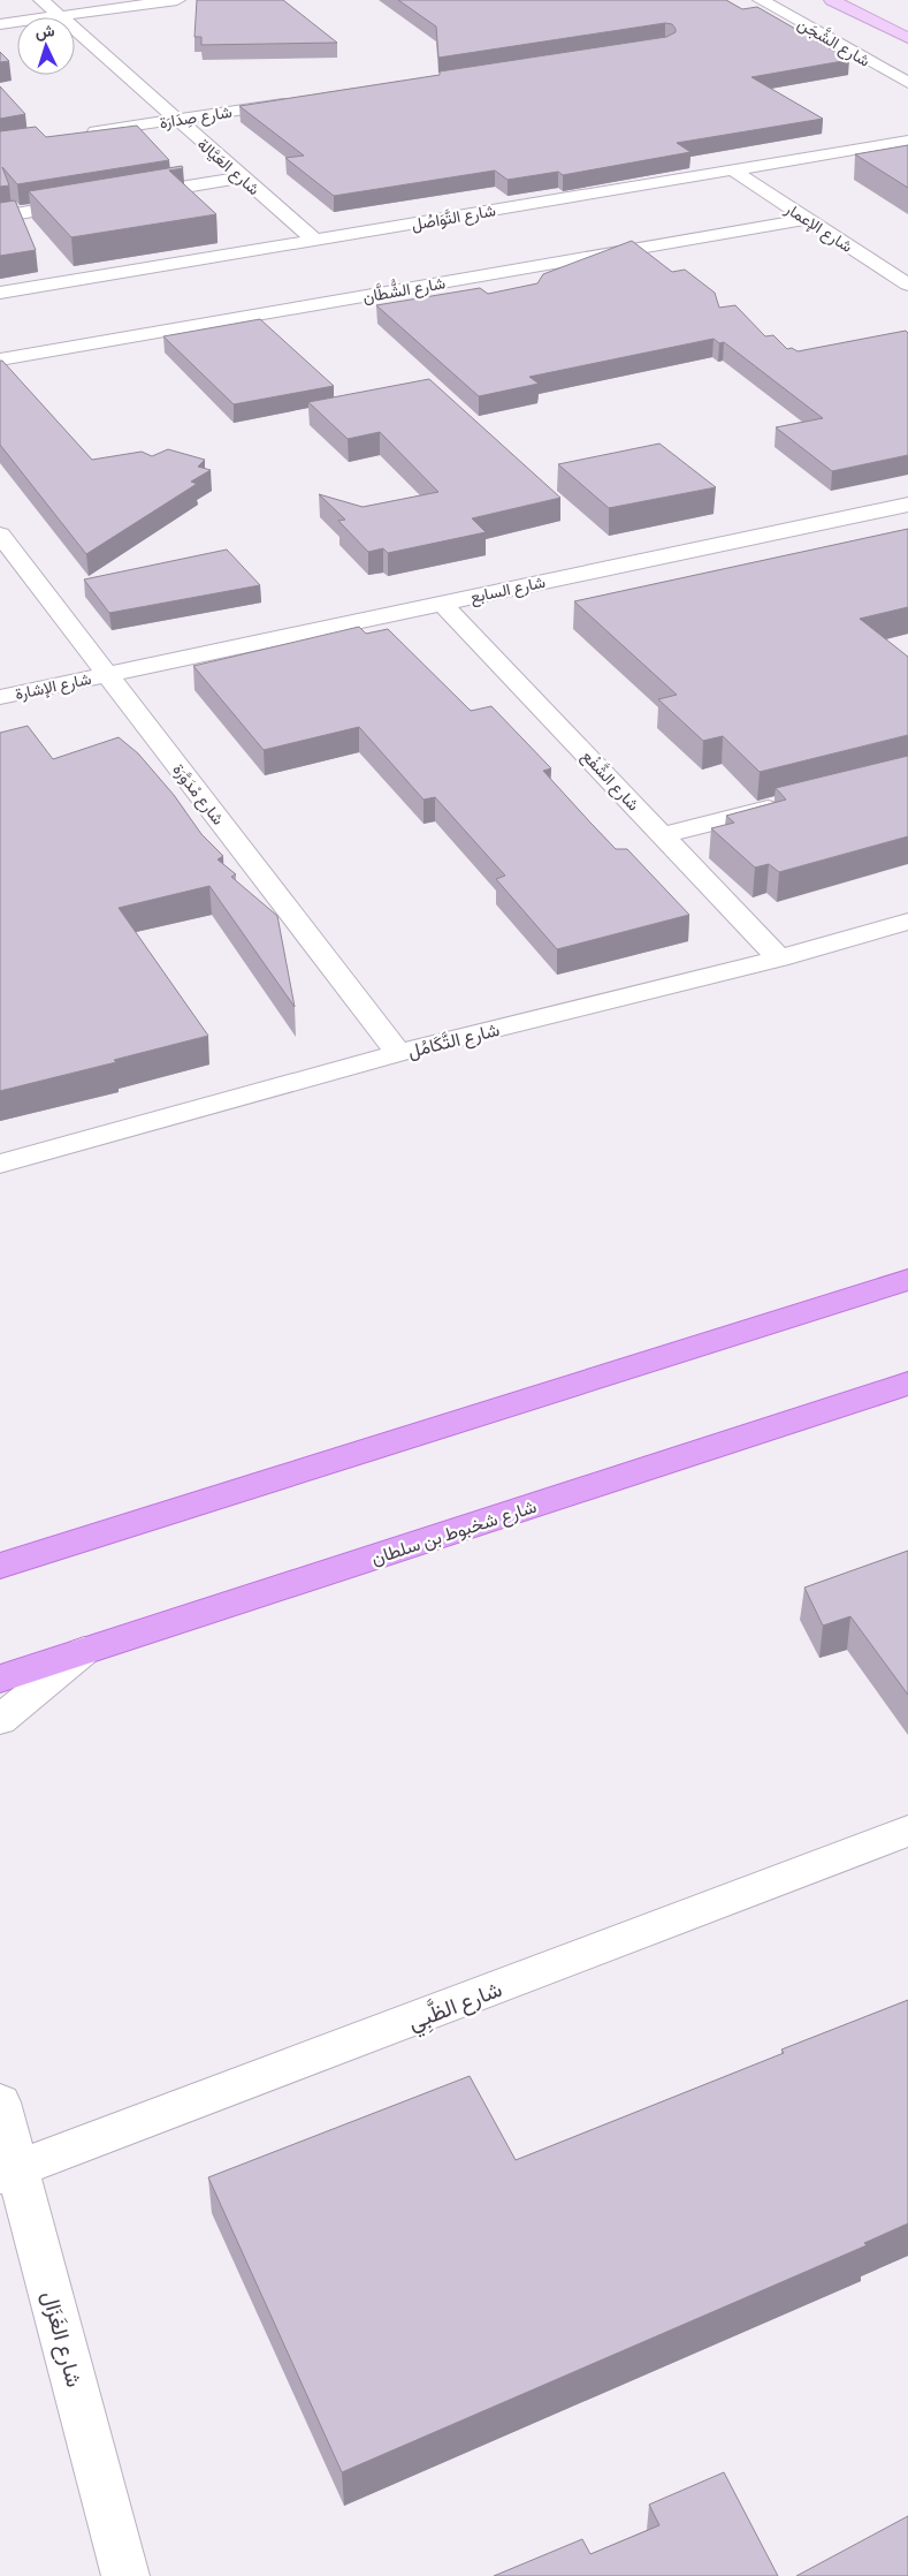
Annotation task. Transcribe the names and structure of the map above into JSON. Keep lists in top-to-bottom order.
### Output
{
  "streets": {
    "main road": ["شارع شخبوط بن سلطان"],
    "street": [
      "شارع الشَّجَن",
      "شارع صِدَارَة",
      "شارع العَيَّالة",
      "شارع التَّوَاصُل",
      "شارع الإعمار",
      "شارع الشُّطَّان",
      "شارع السابع",
      "شارع الإشارة",
      "شارع الشَّفْع",
      "شارع مْدَوَّرَة",
      "شارع التَّكَامُل",
      "شارع الظَّبِي",
      "شارع الغَزَال"
    ]
  },
  "crossings": [
    ["شارع صِدَارَة", "شارع العَيَّالة"],
    ["شارع العَيَّالة", "شارع التَّوَاصُل"],
    ["شارع التَّوَاصُل", "شارع الإعمار"],
    ["شارع الإعمار", "شارع الشُّطَّان"],
    ["شارع السابع", "شارع الإشارة"],
    ["شارع السابع", "شارع الشَّفْع"],
    ["شارع السابع", "شارع مْدَوَّرَة"],
    ["شارع الإشارة", "شارع مْدَوَّرَة"],
    ["شارع الشَّفْع", "شارع التَّكَامُل"],
    ["شارع مْدَوَّرَة", "شارع التَّكَامُل"],
    ["شارع الظَّبِي", "شارع الغَزَال"]
  ],
  "north": "top"
}
